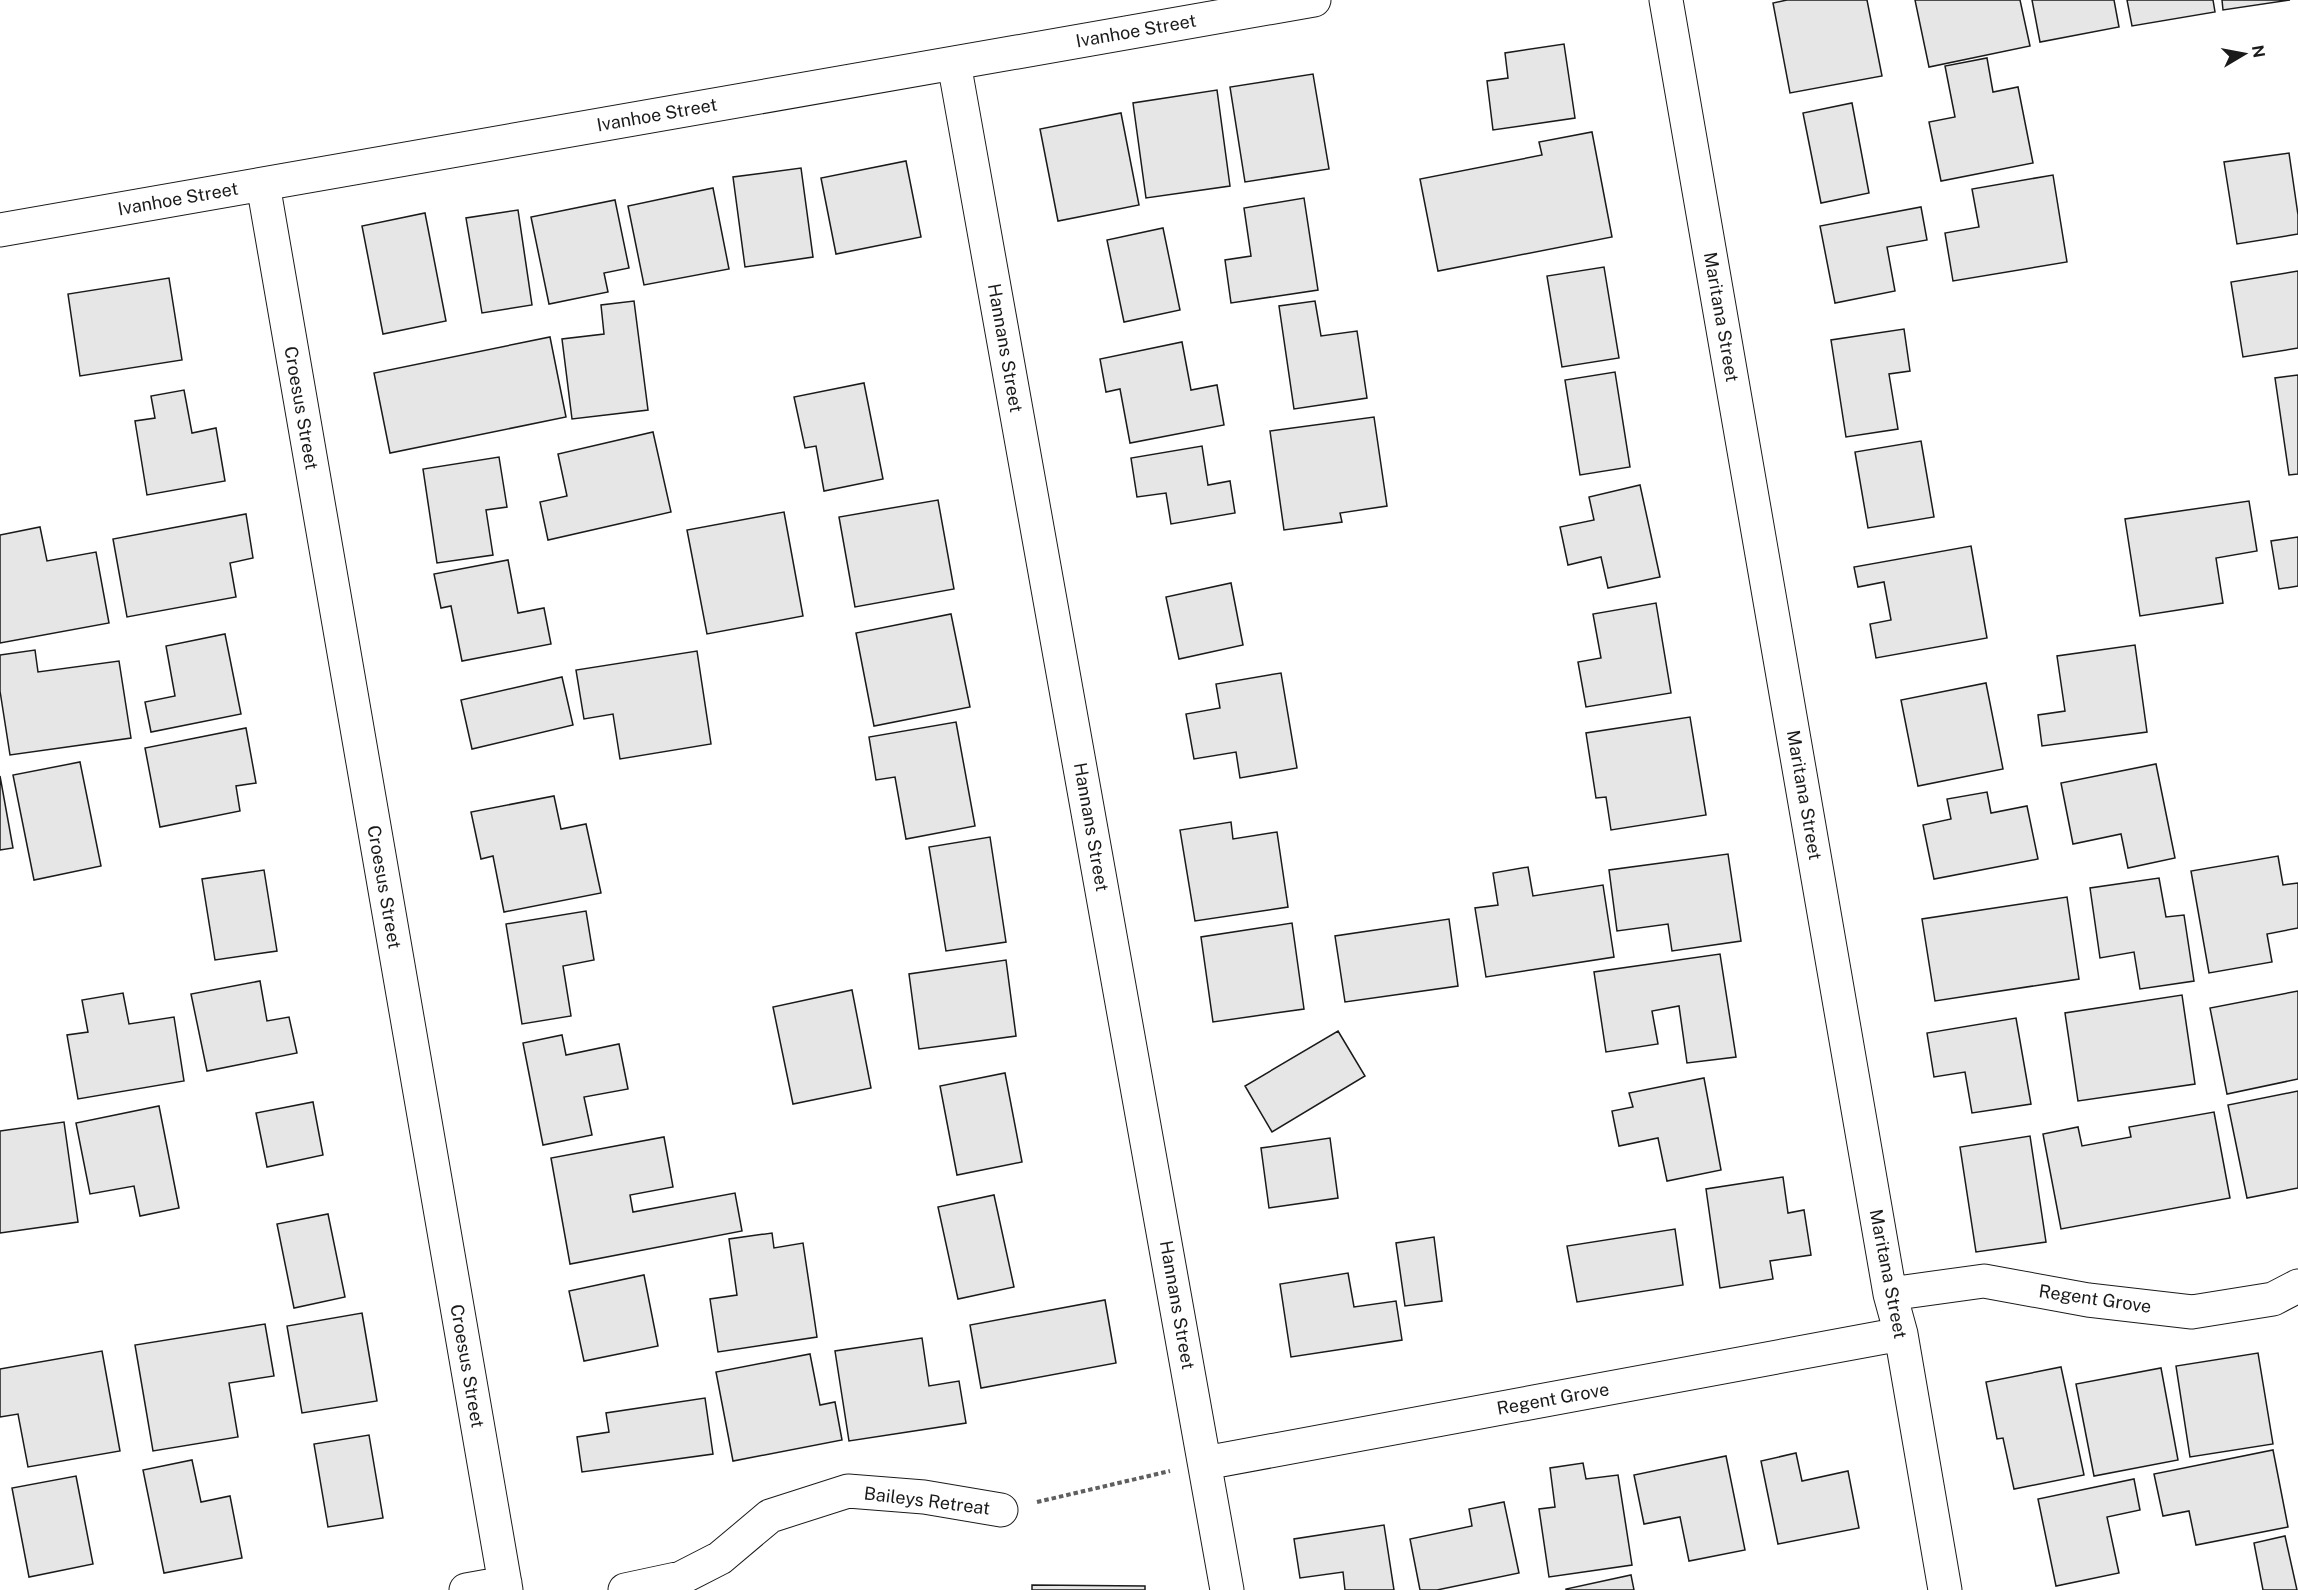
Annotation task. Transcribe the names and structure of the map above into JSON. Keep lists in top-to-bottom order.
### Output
{
  "streets": {
    "street": [
      "Ivanhoe Street",
      "Maritana Street",
      "Hannans Street",
      "Croesus Street",
      "Regent Grove",
      "Baileys Retreat"
    ]
  },
  "crossings": [
    ["Ivanhoe Street", "Hannans Street"],
    ["Ivanhoe Street", "Croesus Street"],
    ["Maritana Street", "Regent Grove"],
    ["Hannans Street", "Regent Grove"]
  ],
  "north": "right"
}
